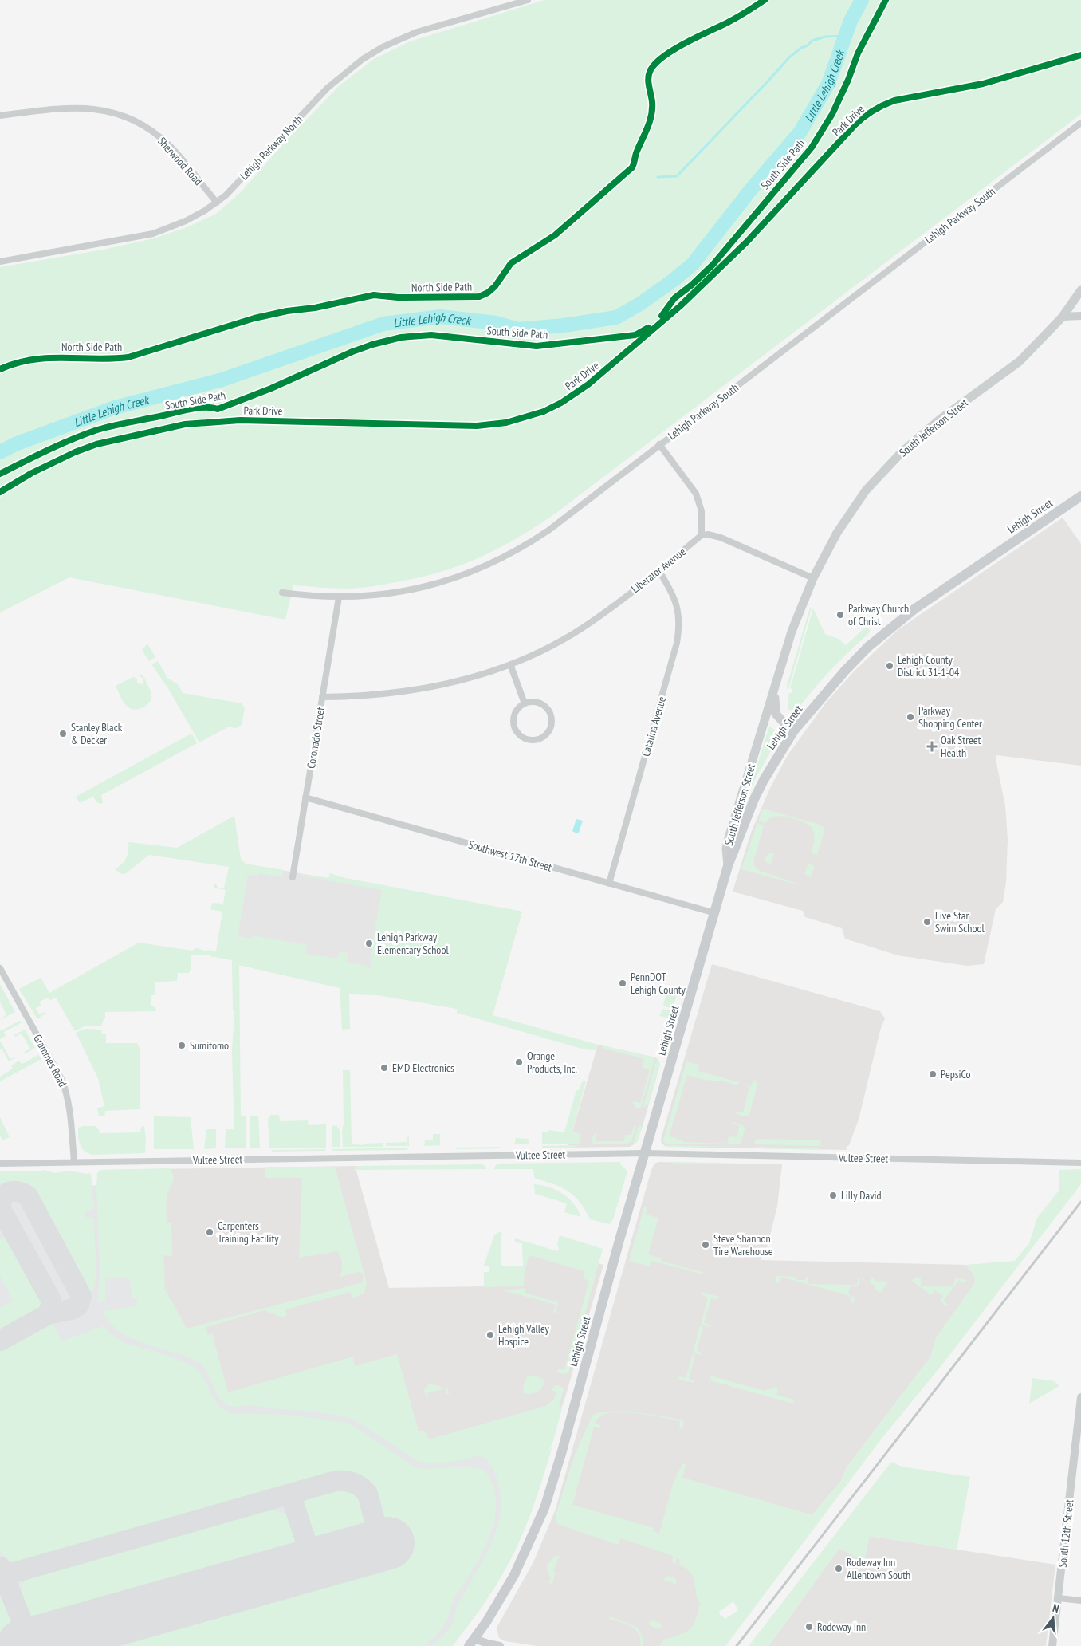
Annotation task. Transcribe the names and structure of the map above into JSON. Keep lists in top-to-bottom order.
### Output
{
  "streets": {
    "main road": ["South Jefferson Street", "Lehigh Street"],
    "street": [
      "Park Drive",
      "Lehigh Parkway North",
      "Sherwood Road",
      "Lehigh Parkway South",
      "Liberator Avenue",
      "Catalina Avenue",
      "Coronado Street",
      "Southwest 17th Street",
      "Grammes Road",
      "Vultee Street",
      "South 12th Street"
    ],
    "cycle path": ["South Side Path", "North Side Path"]
  },
  "crossings": [
    ["Lehigh Parkway North", "Sherwood Road"],
    ["Lehigh Parkway South", "Coronado Street"],
    ["South Jefferson Street", "Lehigh Street"],
    ["Lehigh Street", "Southwest 17th Street"],
    ["Lehigh Street", "Vultee Street"],
    ["Liberator Avenue", "Catalina Avenue"],
    ["Liberator Avenue", "Coronado Street"],
    ["Catalina Avenue", "Southwest 17th Street"],
    ["Coronado Street", "Southwest 17th Street"],
    ["Grammes Road", "Vultee Street"]
  ],
  "water": ["Little Lehigh Creek"],
  "places": {
    "other": [
      "Parkway Church of Christ",
      "Lehigh County District 31-1-04",
      "Parkway Shopping Center",
      "Stanley Black & Decker",
      "Five Star Swim School",
      "Lehigh Parkway Elementary School",
      "PennDOT Lehigh County",
      "Sumitomo",
      "Orange Products, Inc.",
      "EMD Electronics",
      "PepsiCo",
      "Lilly David",
      "Carpenters Training Facility",
      "Steve Shannon Tire Warehouse",
      "Lehigh Valley Hospice",
      "Rodeway Inn Allentown South",
      "Rodeway Inn"
    ],
    "health": ["Oak Street Health"]
  },
  "north": "top"
}
